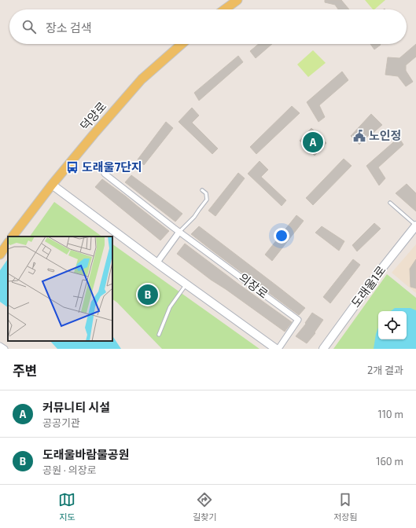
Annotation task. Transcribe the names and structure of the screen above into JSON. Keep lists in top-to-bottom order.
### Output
{
  "streets": {
    "main road": ["덕양로"],
    "street": ["의장로", "도래울1로"]
  },
  "crossings": [
    ["덕양로", "의장로"]
  ],
  "places": {
    "public building": ["노인정"],
    "bus stop": ["도래울7단지"]
  },
  "page": {
    "search": "장소 검색",
    "pins": ["A", "B"],
    "heading": ["주변", "2개 결과"],
    "list": [
      {
        "mark": "A",
        "name": "커뮤니티 시설",
        "note": "공공기관",
        "value": "110 m"
      },
      {
        "mark": "B",
        "name": "도래울바람물공원",
        "note": "공원 · 의장로",
        "value": "160 m"
      }
    ],
    "nav": ["지도", "길찾기", "저장됨"]
  }
}
